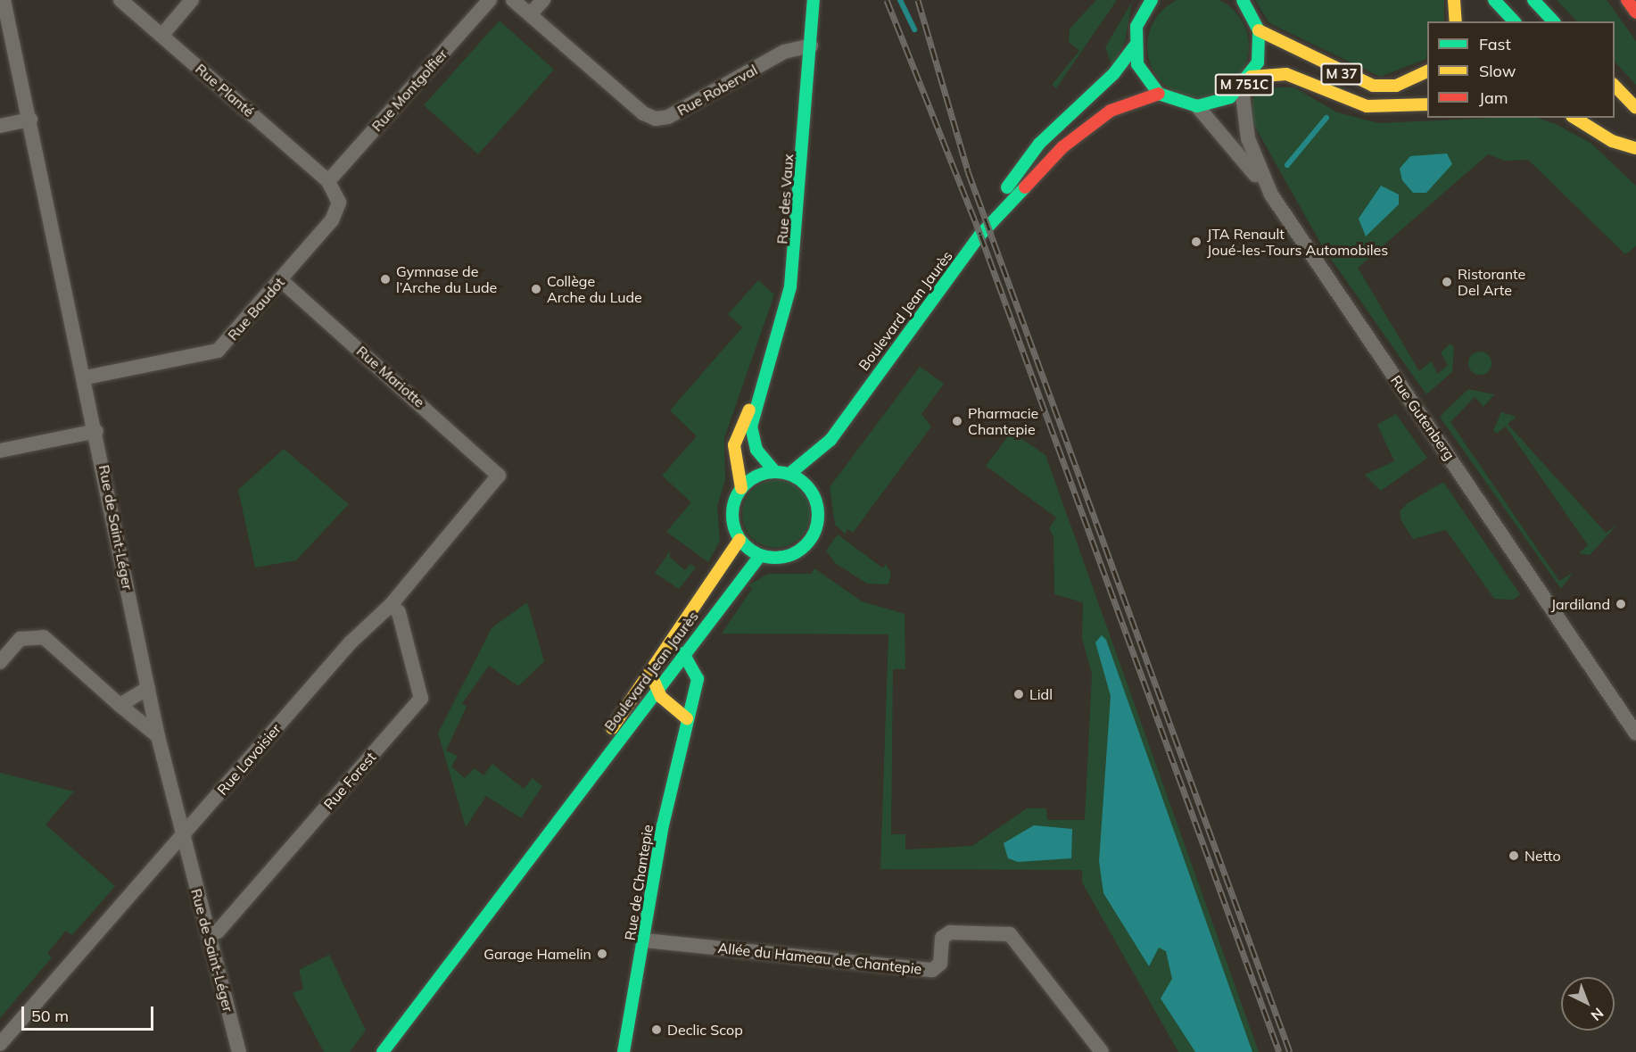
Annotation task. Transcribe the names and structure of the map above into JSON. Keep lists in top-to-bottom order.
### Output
{
  "streets": {
    "main road": [
      "M 37",
      "M 751C",
      "Rue des Vaux",
      "Boulevard Jean Jaurès",
      "Rue de Chantepie"
    ],
    "street": [
      "Rue Planté",
      "Rue Montgolfier",
      "Rue Roberval",
      "Rue Baudot",
      "Rue Mariotte",
      "Rue Gutenberg",
      "Rue de Saint-Léger",
      "Rue Lavoisier",
      "Rue Forest",
      "Allée du Hameau de Chantepie"
    ]
  },
  "crossings": [
    ["M 37", "M 751C"],
    ["M 37", "Rue Gutenberg"],
    ["M 751C", "Boulevard Jean Jaurès"],
    ["M 751C", "Rue Gutenberg"],
    ["Rue Planté", "Rue Montgolfier"],
    ["Rue Planté", "Rue Baudot"],
    ["Rue Montgolfier", "Rue Baudot"],
    ["Rue Roberval", "Rue des Vaux"],
    ["Rue des Vaux", "Boulevard Jean Jaurès"],
    ["Rue Baudot", "Rue Mariotte"],
    ["Rue Baudot", "Rue de Saint-Léger"],
    ["Boulevard Jean Jaurès", "Rue de Chantepie"],
    ["Rue Mariotte", "Rue Lavoisier"],
    ["Rue de Saint-Léger", "Rue Lavoisier"],
    ["Rue de Saint-Léger", "Rue Forest"],
    ["Rue Lavoisier", "Rue Forest"],
    ["Rue de Chantepie", "Allée du Hameau de Chantepie"]
  ],
  "places": [
    "JTA Renault Joué-les-Tours Automobiles",
    "Gymnase de l’Arche du Lude",
    "Ristorante Del Arte",
    "Collège Arche du Lude",
    "Pharmacie Chantepie",
    "Jardiland",
    "Lidl",
    "Netto",
    "Garage Hamelin",
    "Declic Scop"
  ],
  "legend": ["Fast", "Slow", "Jam"],
  "scale_bar": "50 m",
  "north": "bottom right"
}
